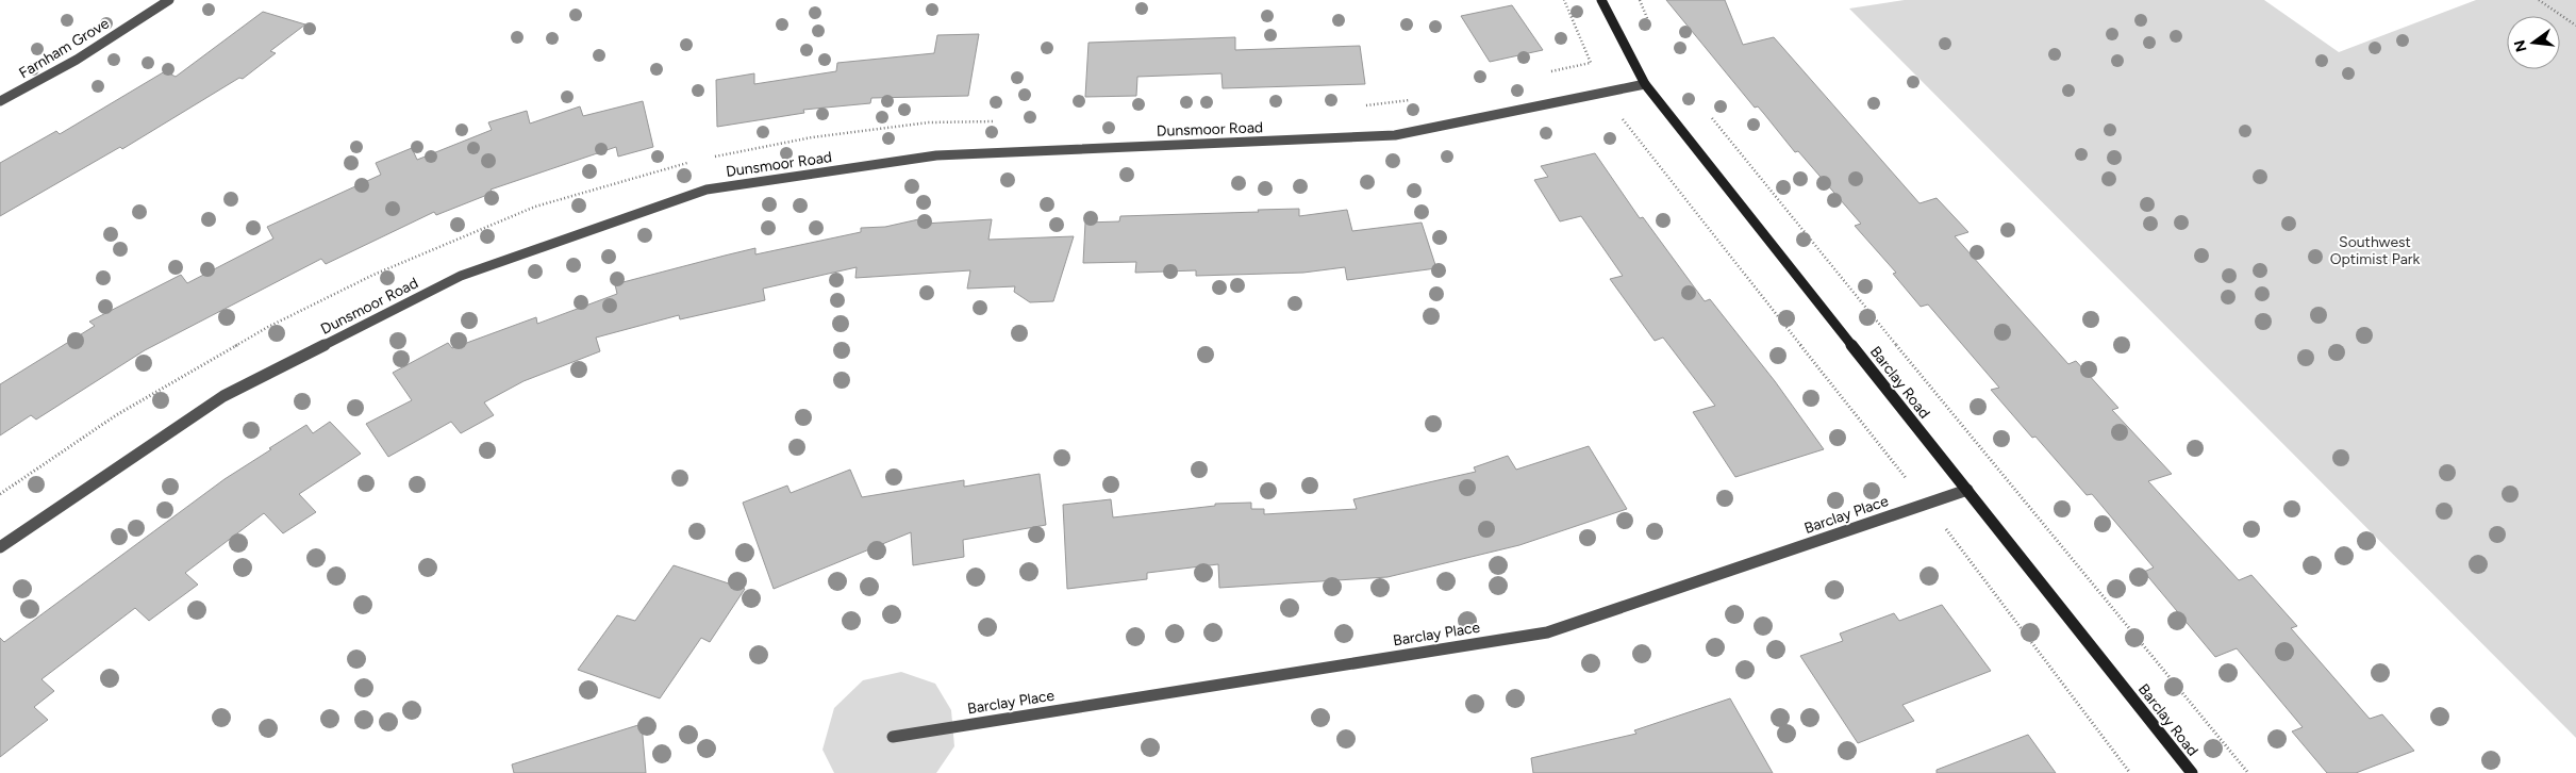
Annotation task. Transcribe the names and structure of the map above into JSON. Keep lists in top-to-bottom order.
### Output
{
  "streets": {
    "street": [
      "Farnham Grove",
      "Dunsmoor Road",
      "Barclay Road",
      "Barclay Place"
    ]
  },
  "crossings": [
    ["Dunsmoor Road", "Barclay Road"],
    ["Barclay Road", "Barclay Place"]
  ],
  "parks": ["Southwest Optimist Park"],
  "north": "left"
}
